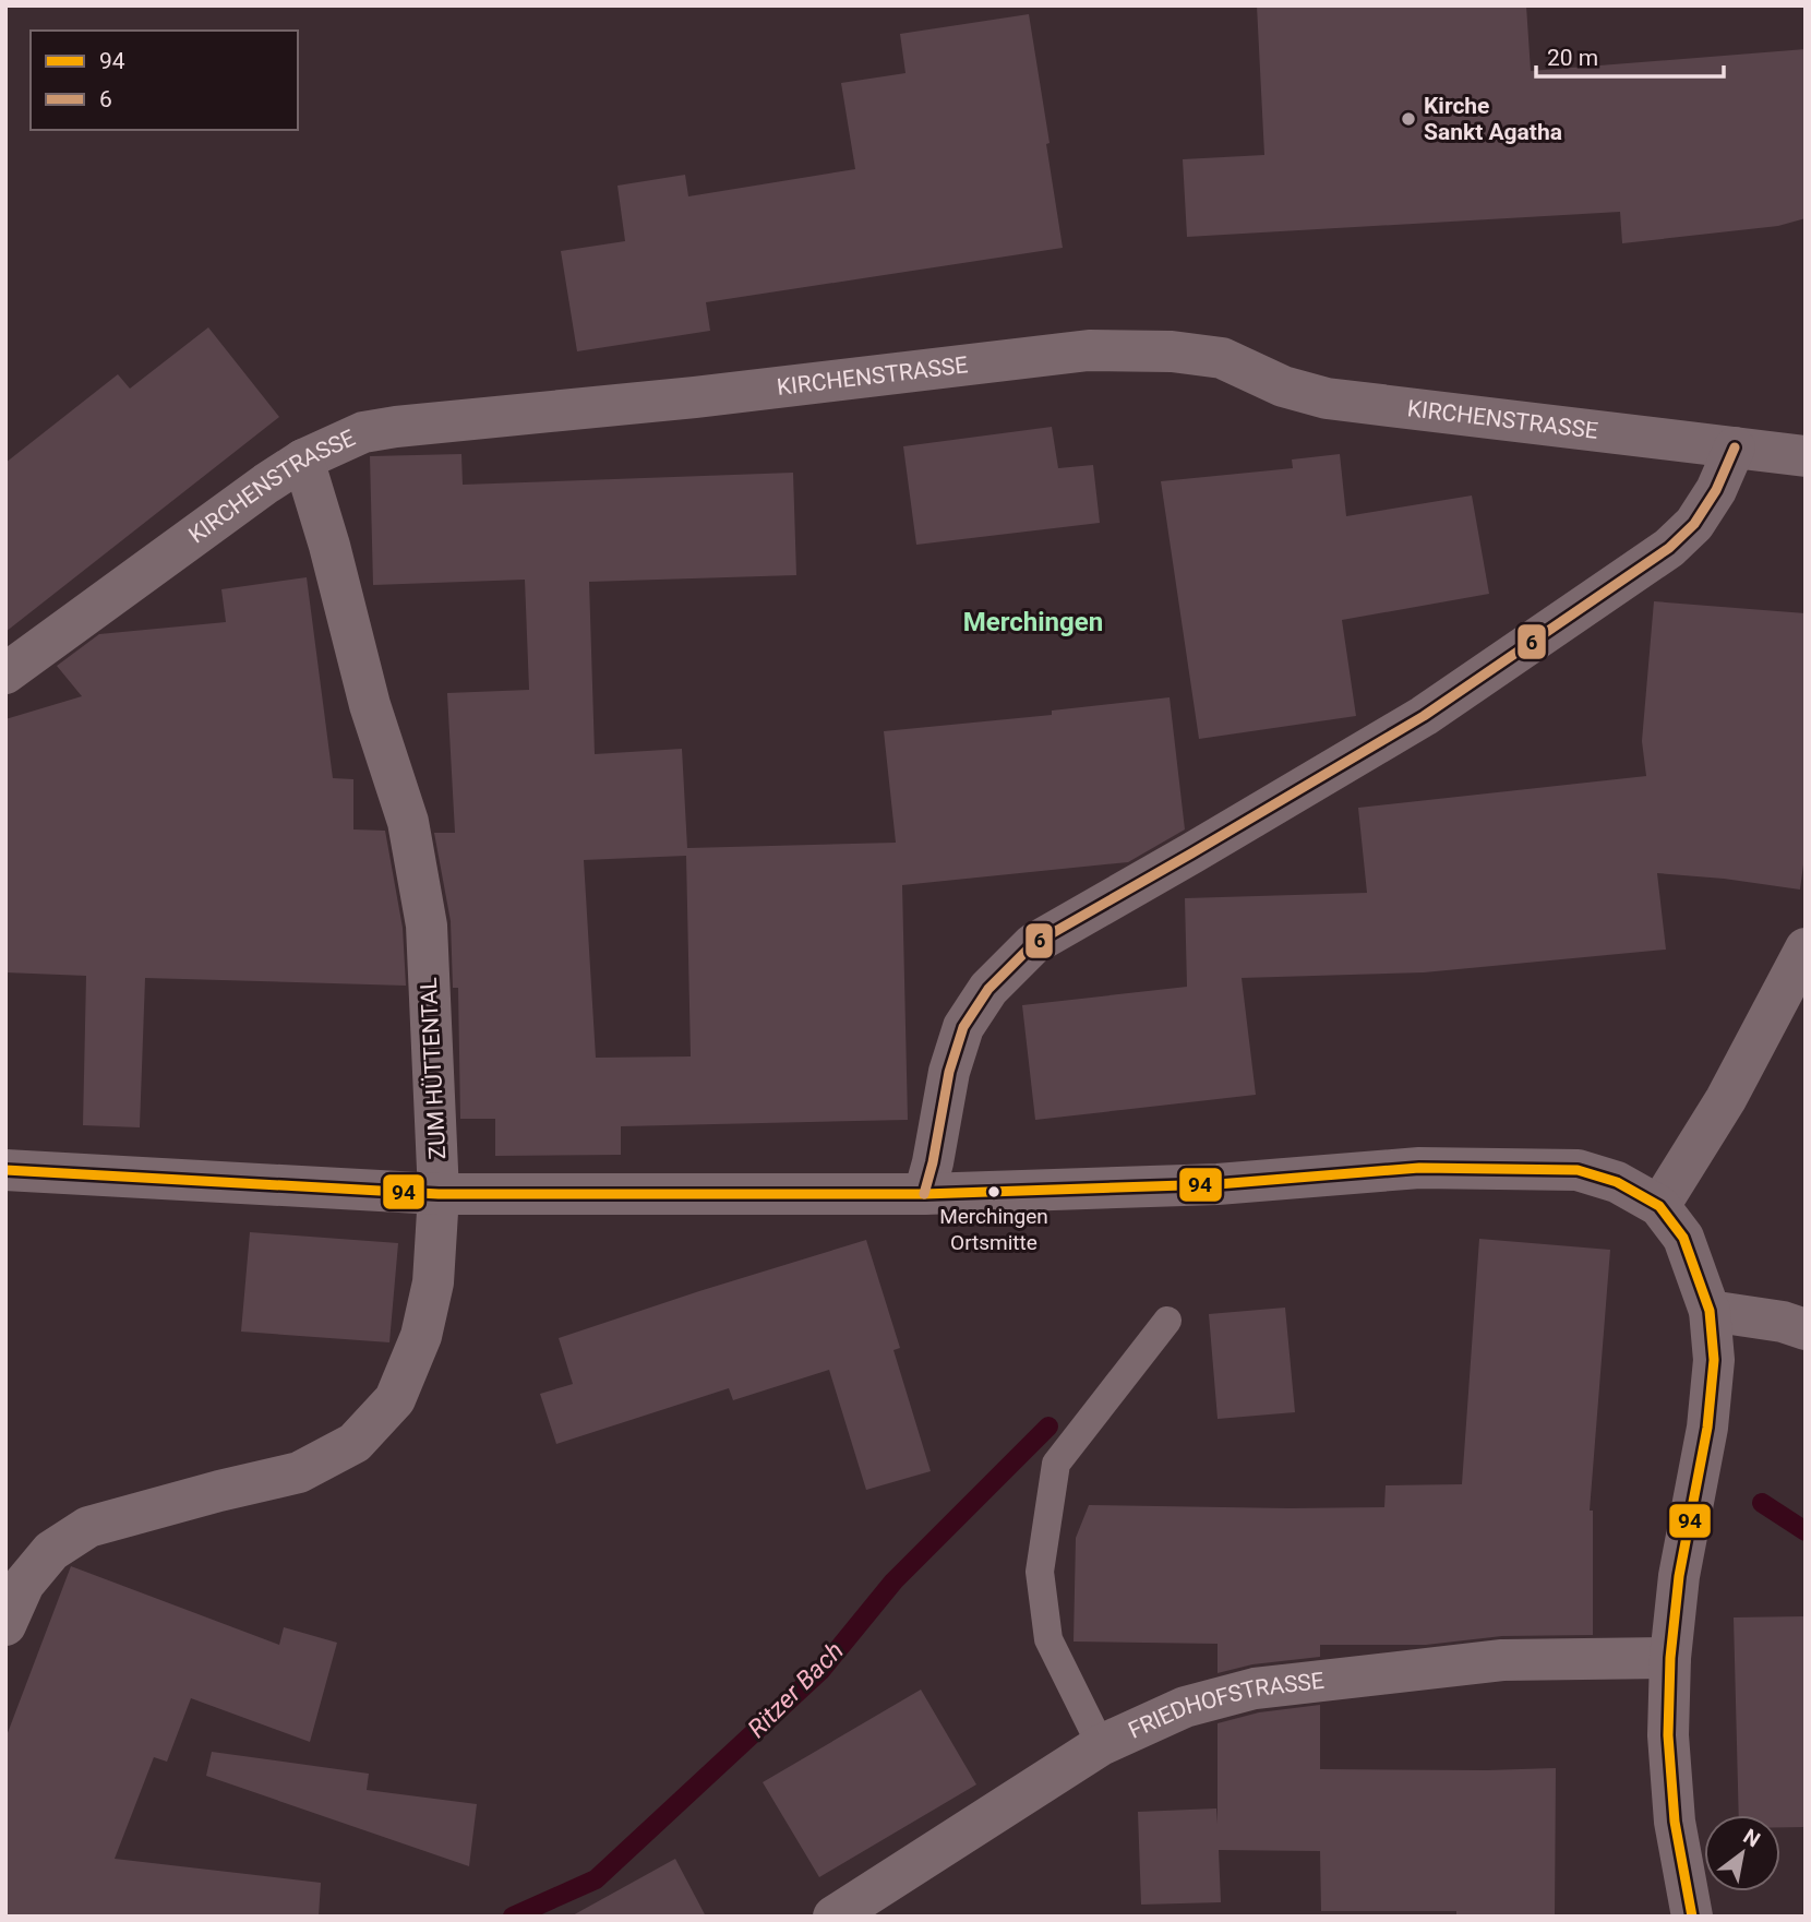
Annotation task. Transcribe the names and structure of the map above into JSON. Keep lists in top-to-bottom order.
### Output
{
  "streets": {
    "street": ["KIRCHENSTRASSE", "ZUM HÜTTENTAL", "FRIEDHOFSTRASSE"]
  },
  "crossings": [
    ["KIRCHENSTRASSE", "ZUM HÜTTENTAL"]
  ],
  "districts": ["Merchingen"],
  "water": ["Ritzer Bach"],
  "places": ["Kirche Sankt Agatha", "Merchingen Ortsmitte"],
  "lines": ["transit line 6", "transit line 94"],
  "legend": ["94", "6"],
  "scale_bar": "20 m",
  "north": "top right"
}
